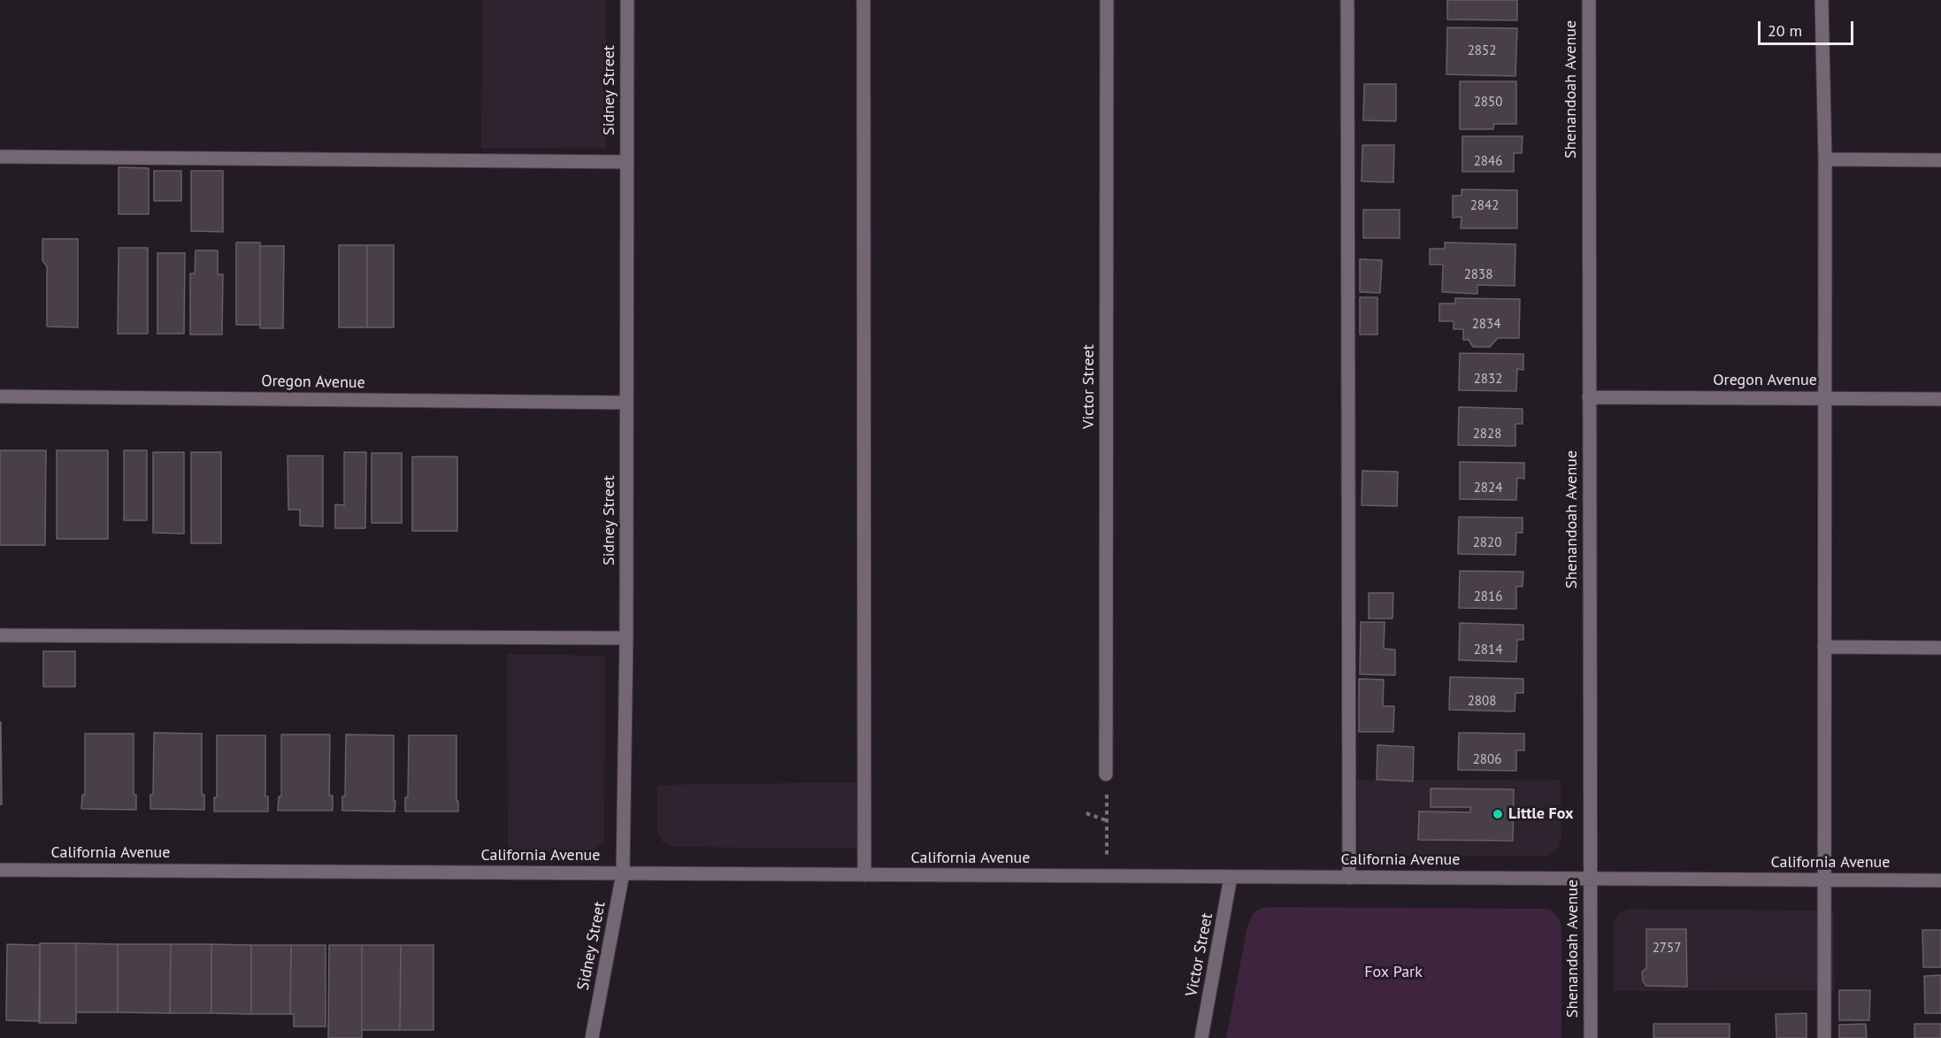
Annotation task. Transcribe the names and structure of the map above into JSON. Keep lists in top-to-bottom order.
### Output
{
  "streets": {
    "street": [
      "Shenandoah Avenue",
      "Sidney Street",
      "Oregon Avenue",
      "Victor Street",
      "California Avenue"
    ]
  },
  "crossings": [
    ["Shenandoah Avenue", "Oregon Avenue"],
    ["Shenandoah Avenue", "California Avenue"],
    ["Sidney Street", "Oregon Avenue"],
    ["Sidney Street", "California Avenue"],
    ["Victor Street", "California Avenue"]
  ],
  "parks": ["Fox Park"],
  "places": ["Little Fox"],
  "house_numbers": [
    "2852",
    "2850",
    "2846",
    "2842",
    "2838",
    "2834",
    "2832",
    "2828",
    "2824",
    "2820",
    "2816",
    "2814",
    "2808",
    "2806",
    "2757"
  ],
  "scale_bar": "20 m"
}
